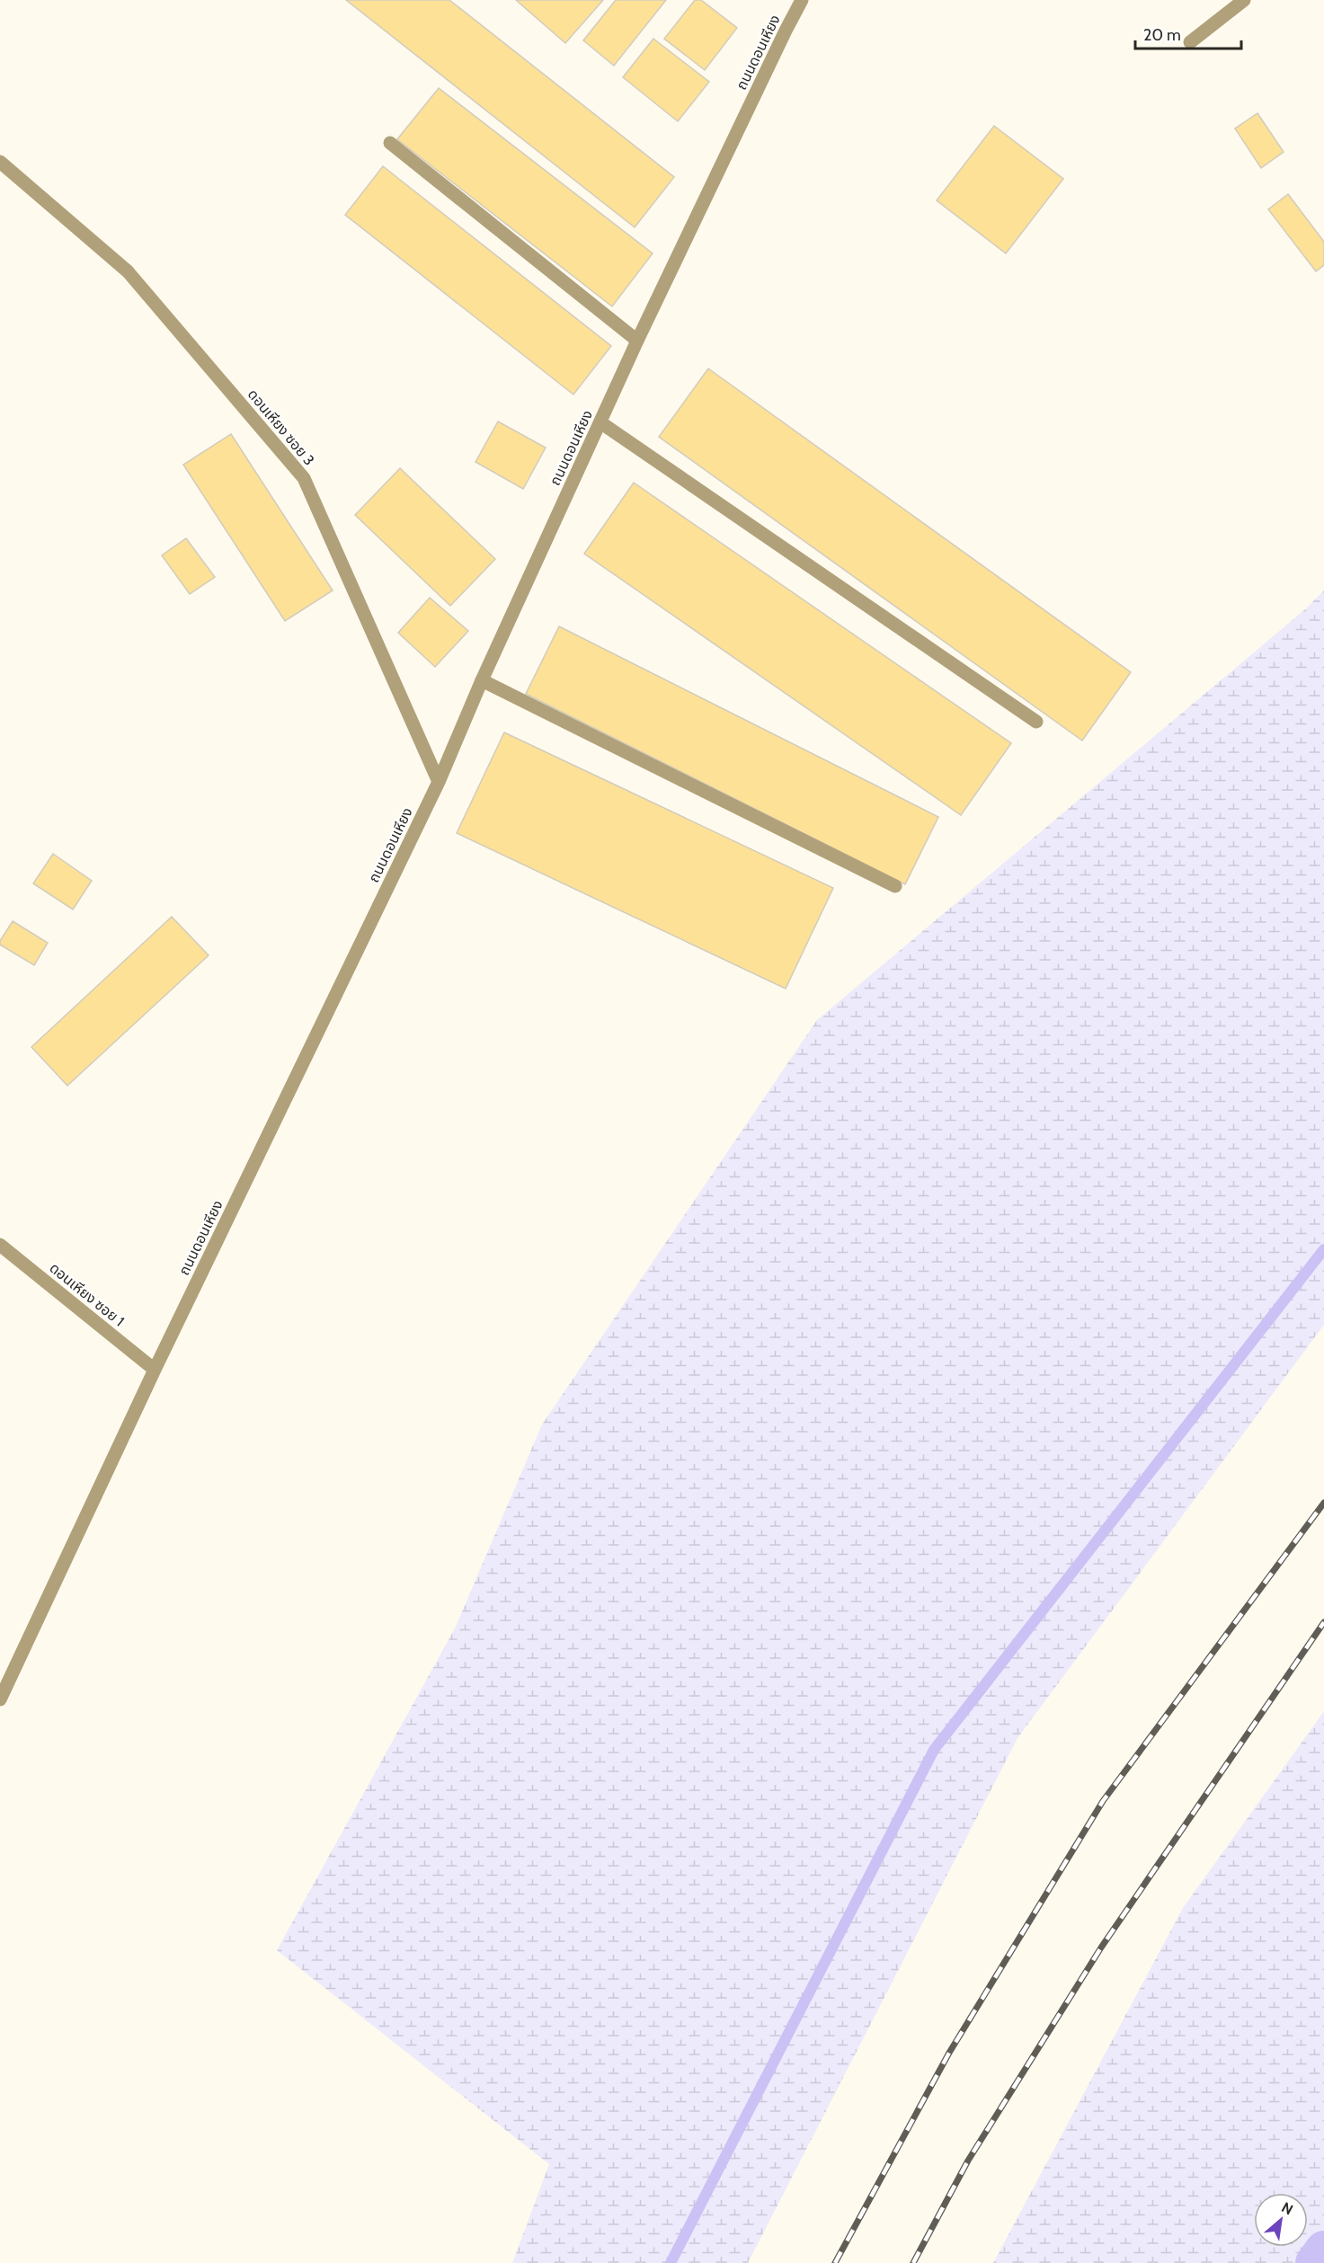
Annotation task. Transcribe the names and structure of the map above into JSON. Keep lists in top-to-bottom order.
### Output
{
  "streets": {
    "street": ["ถนนดอนเหียง", "ดอนเหียง ซอย 3", "ดอนเหียง ซอย 1"]
  },
  "crossings": [
    ["ถนนดอนเหียง", "ดอนเหียง ซอย 3"],
    ["ถนนดอนเหียง", "ดอนเหียง ซอย 1"]
  ],
  "scale_bar": "20 m",
  "north": "top right"
}
